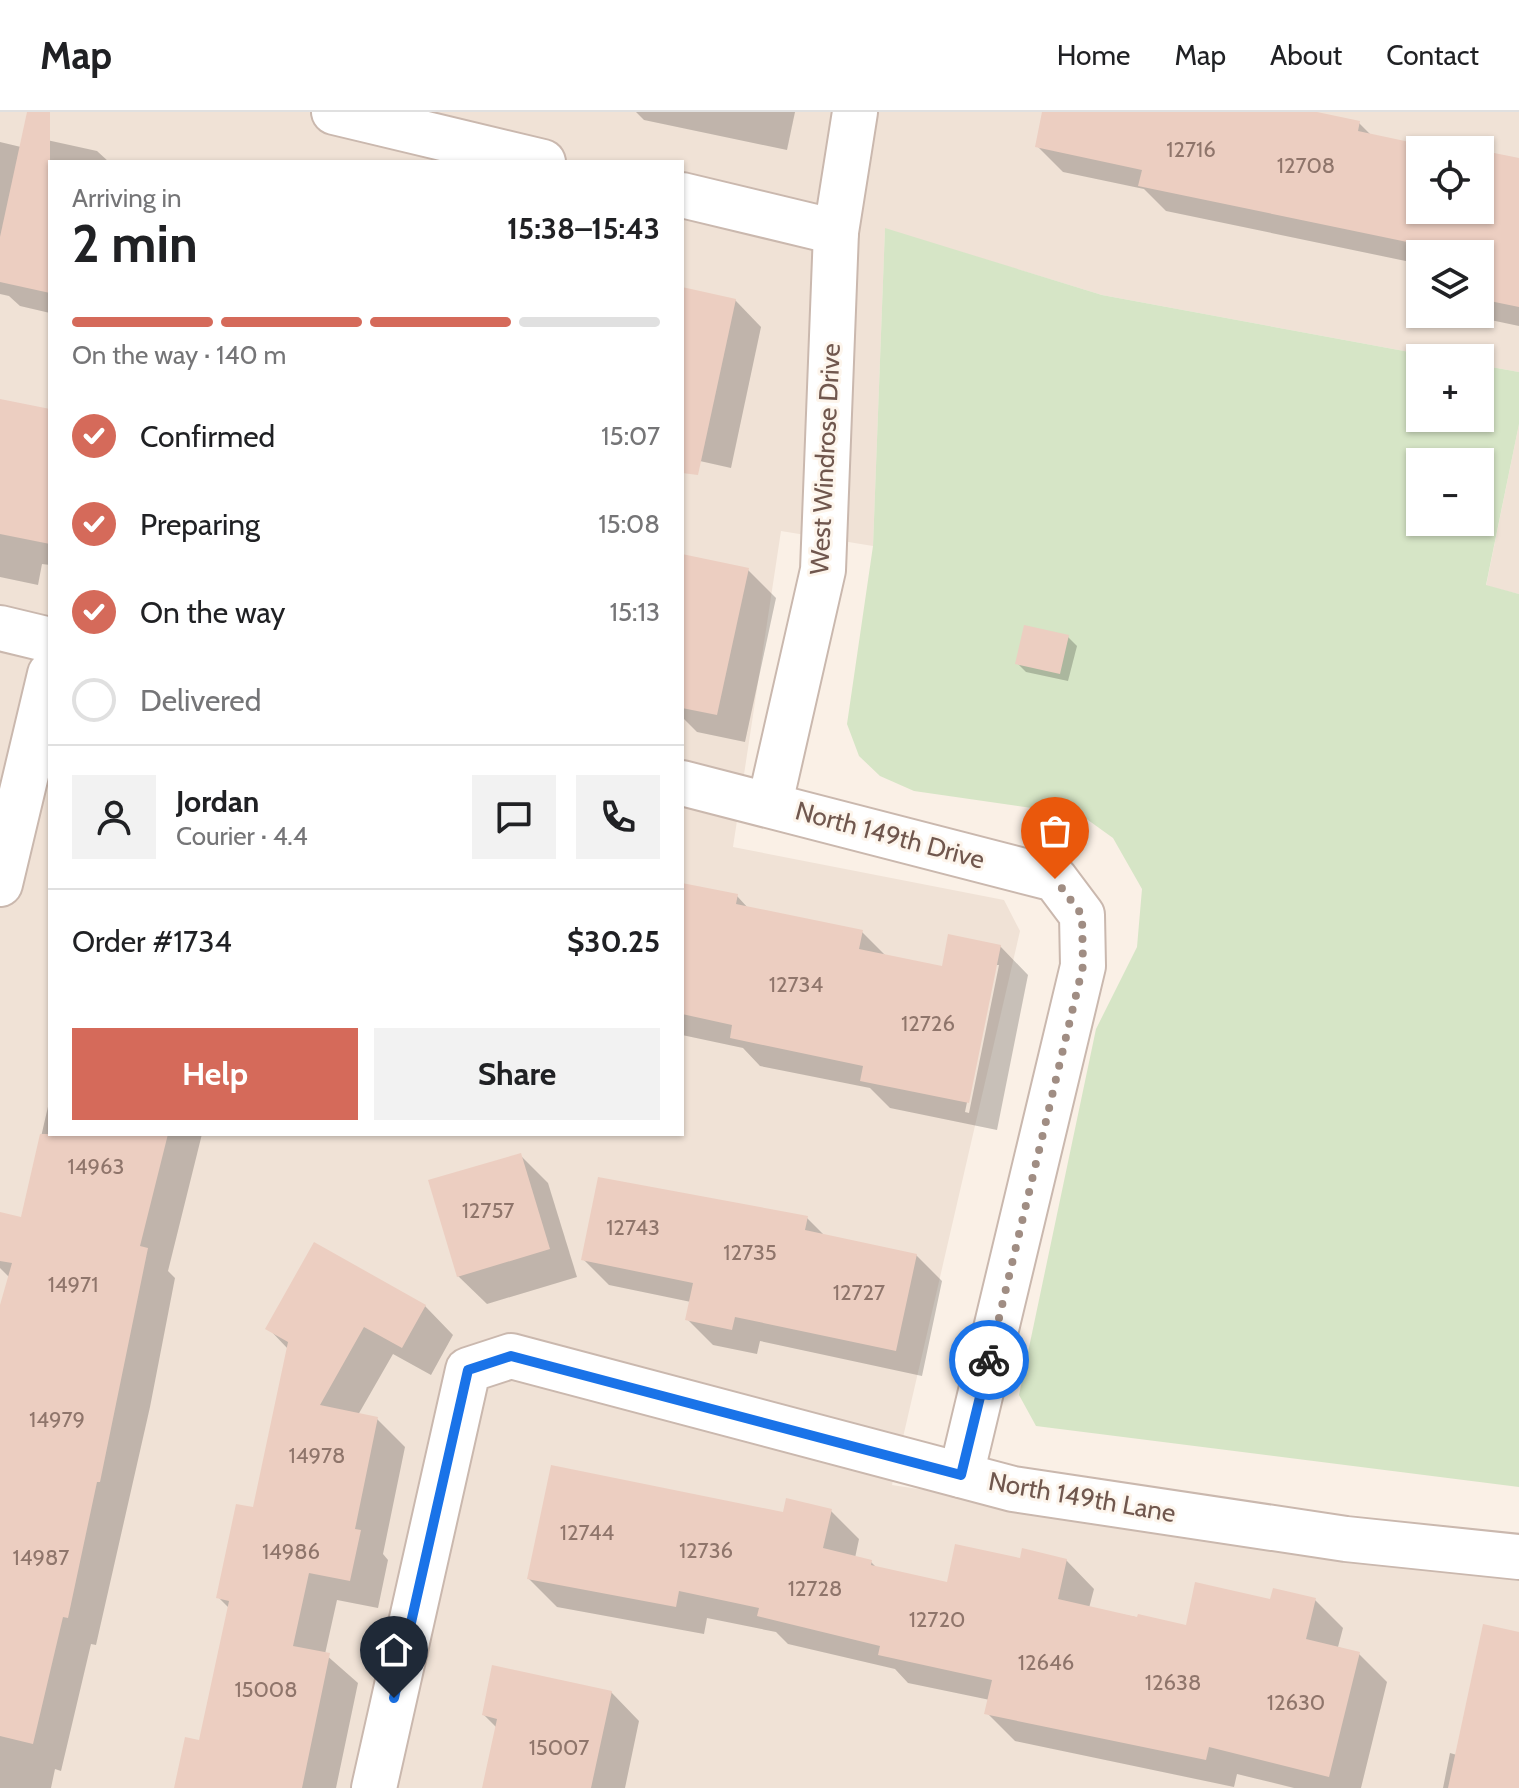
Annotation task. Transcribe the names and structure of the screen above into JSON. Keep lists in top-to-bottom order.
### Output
{
  "streets": {
    "street": ["West Windrose Drive", "North 149th Drive", "North 149th Lane"]
  },
  "crossings": [
    ["West Windrose Drive", "North 149th Drive"],
    ["North 149th Drive", "North 149th Lane"]
  ],
  "house_numbers": [
    "12716",
    "12708",
    "12734",
    "12726",
    "14963",
    "12757",
    "12743",
    "12735",
    "14971",
    "12727",
    "14979",
    "14978",
    "12744",
    "12736",
    "14986",
    "14987",
    "12728",
    "12720",
    "12646",
    "12638",
    "15008",
    "12630",
    "15007"
  ],
  "page": {
    "header": "Map",
    "nav": [
      "Home",
      "Map",
      "About",
      "Contact"
    ],
    "map_buttons": ["+", "−"],
    "heading": ["2 min", "Arriving in", "15:38–15:43"],
    "panel": [
      "Jordan",
      "Courier · 4.4",
      "Order #1734",
      "$30.25"
    ],
    "bar": "On the way · 140 m",
    "list": [
      ["Confirmed", "15:07"],
      ["Preparing", "15:08"],
      ["On the way", "15:13"],
      "Delivered"
    ],
    "buttons": ["Help", "Share"]
  }
}
